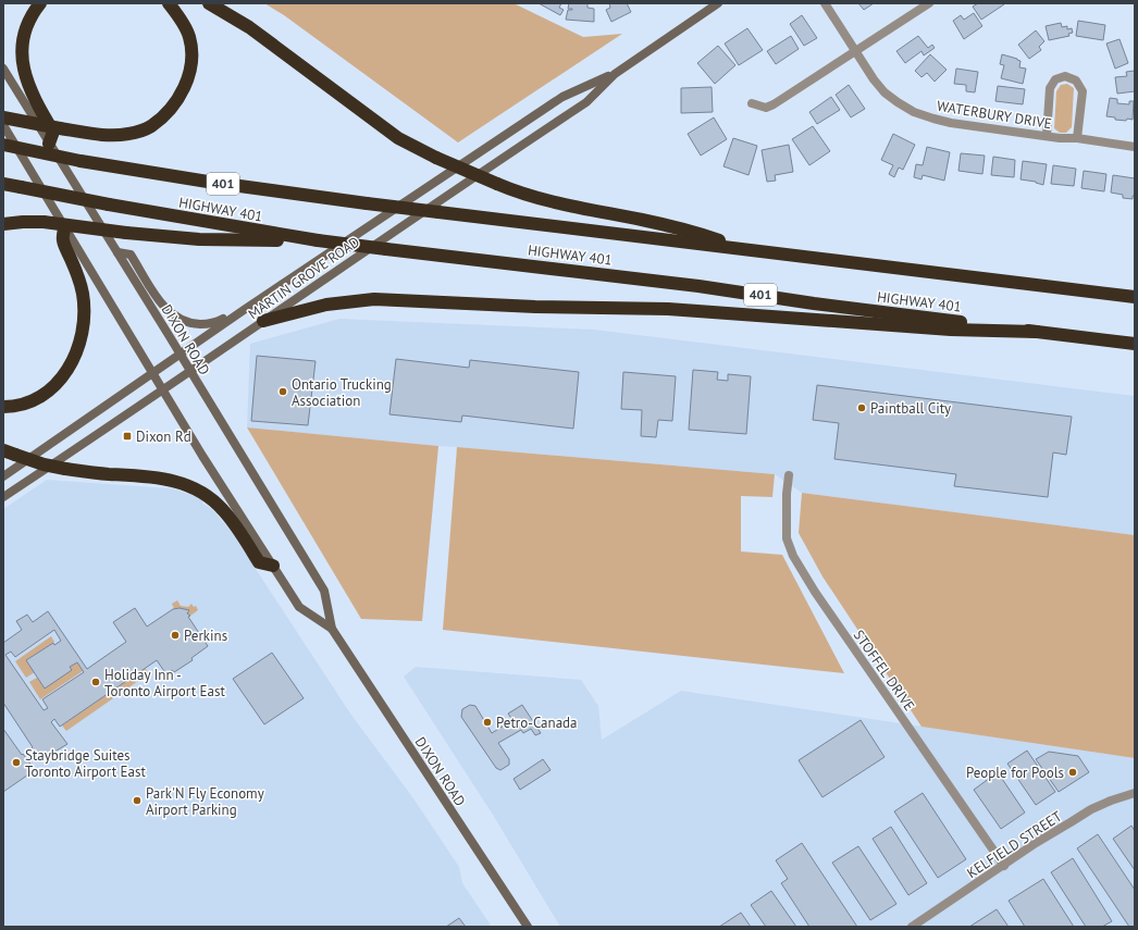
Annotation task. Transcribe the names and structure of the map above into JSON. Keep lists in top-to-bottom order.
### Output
{
  "streets": {
    "highway": ["401", "HIGHWAY 401"],
    "main road": ["MARTIN GROVE ROAD", "DIXON ROAD"],
    "street": ["WATERBURY DRIVE", "STOFFEL DRIVE", "KELFIELD STREET"]
  },
  "crossings": [
    ["MARTIN GROVE ROAD", "DIXON ROAD"],
    ["STOFFEL DRIVE", "KELFIELD STREET"]
  ],
  "places": {
    "other": [
      "Ontario Trucking Association",
      "Paintball City",
      "Perkins",
      "Holiday Inn - Toronto Airport East",
      "Petro-Canada",
      "Staybridge Suites Toronto Airport East",
      "People for Pools",
      "Park'N Fly Economy Airport Parking"
    ],
    "transit": ["Dixon Rd"]
  }
}
